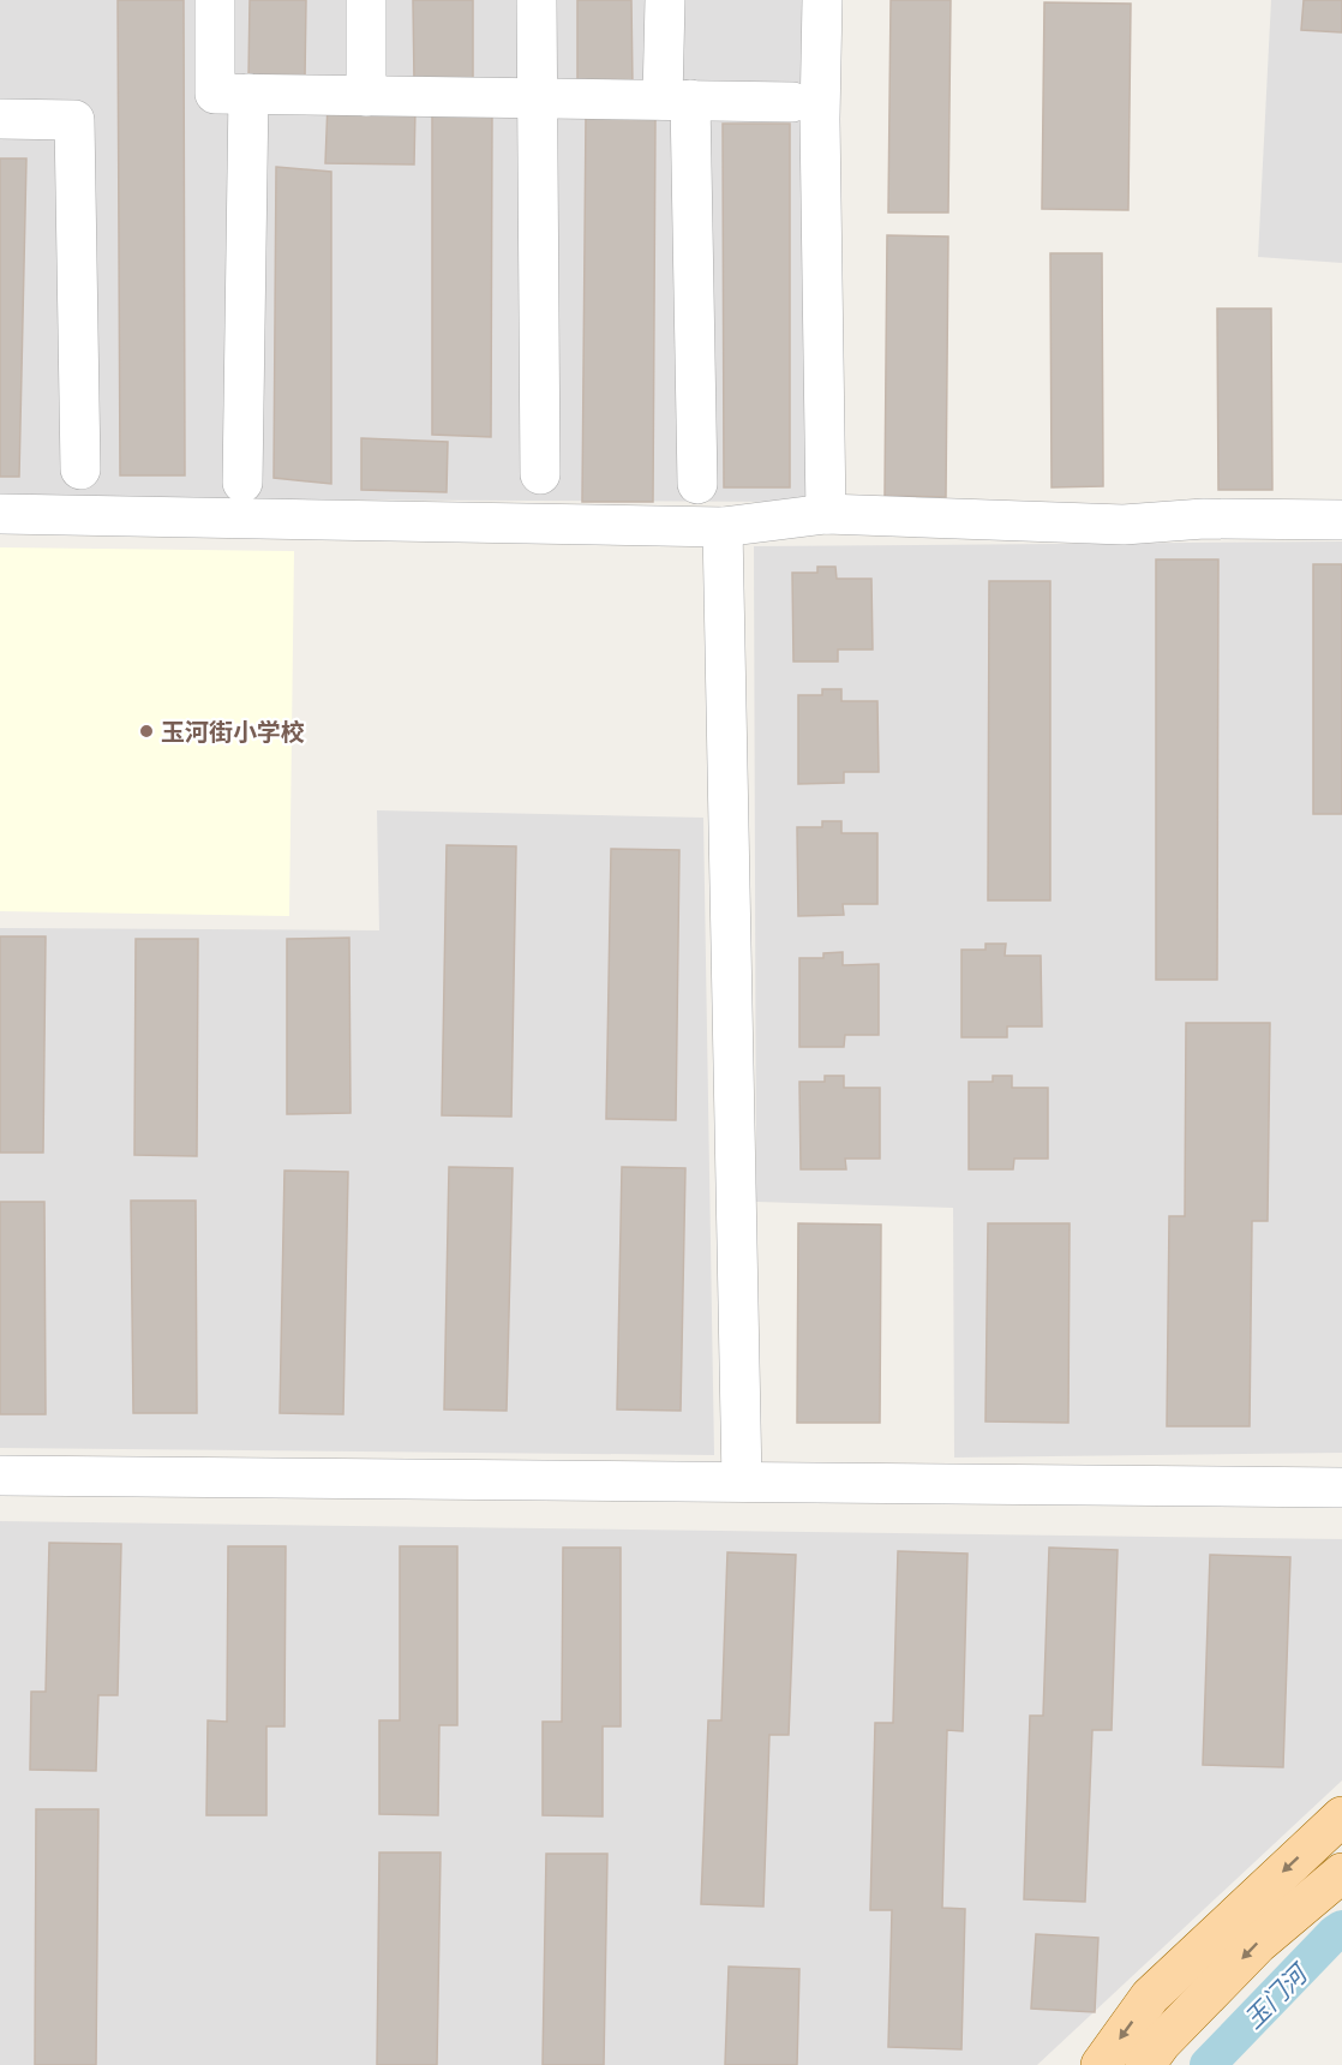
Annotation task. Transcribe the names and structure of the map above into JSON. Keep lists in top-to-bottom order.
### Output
{
  "water": ["玉门河"],
  "places": ["玉河街小学校"]
}
